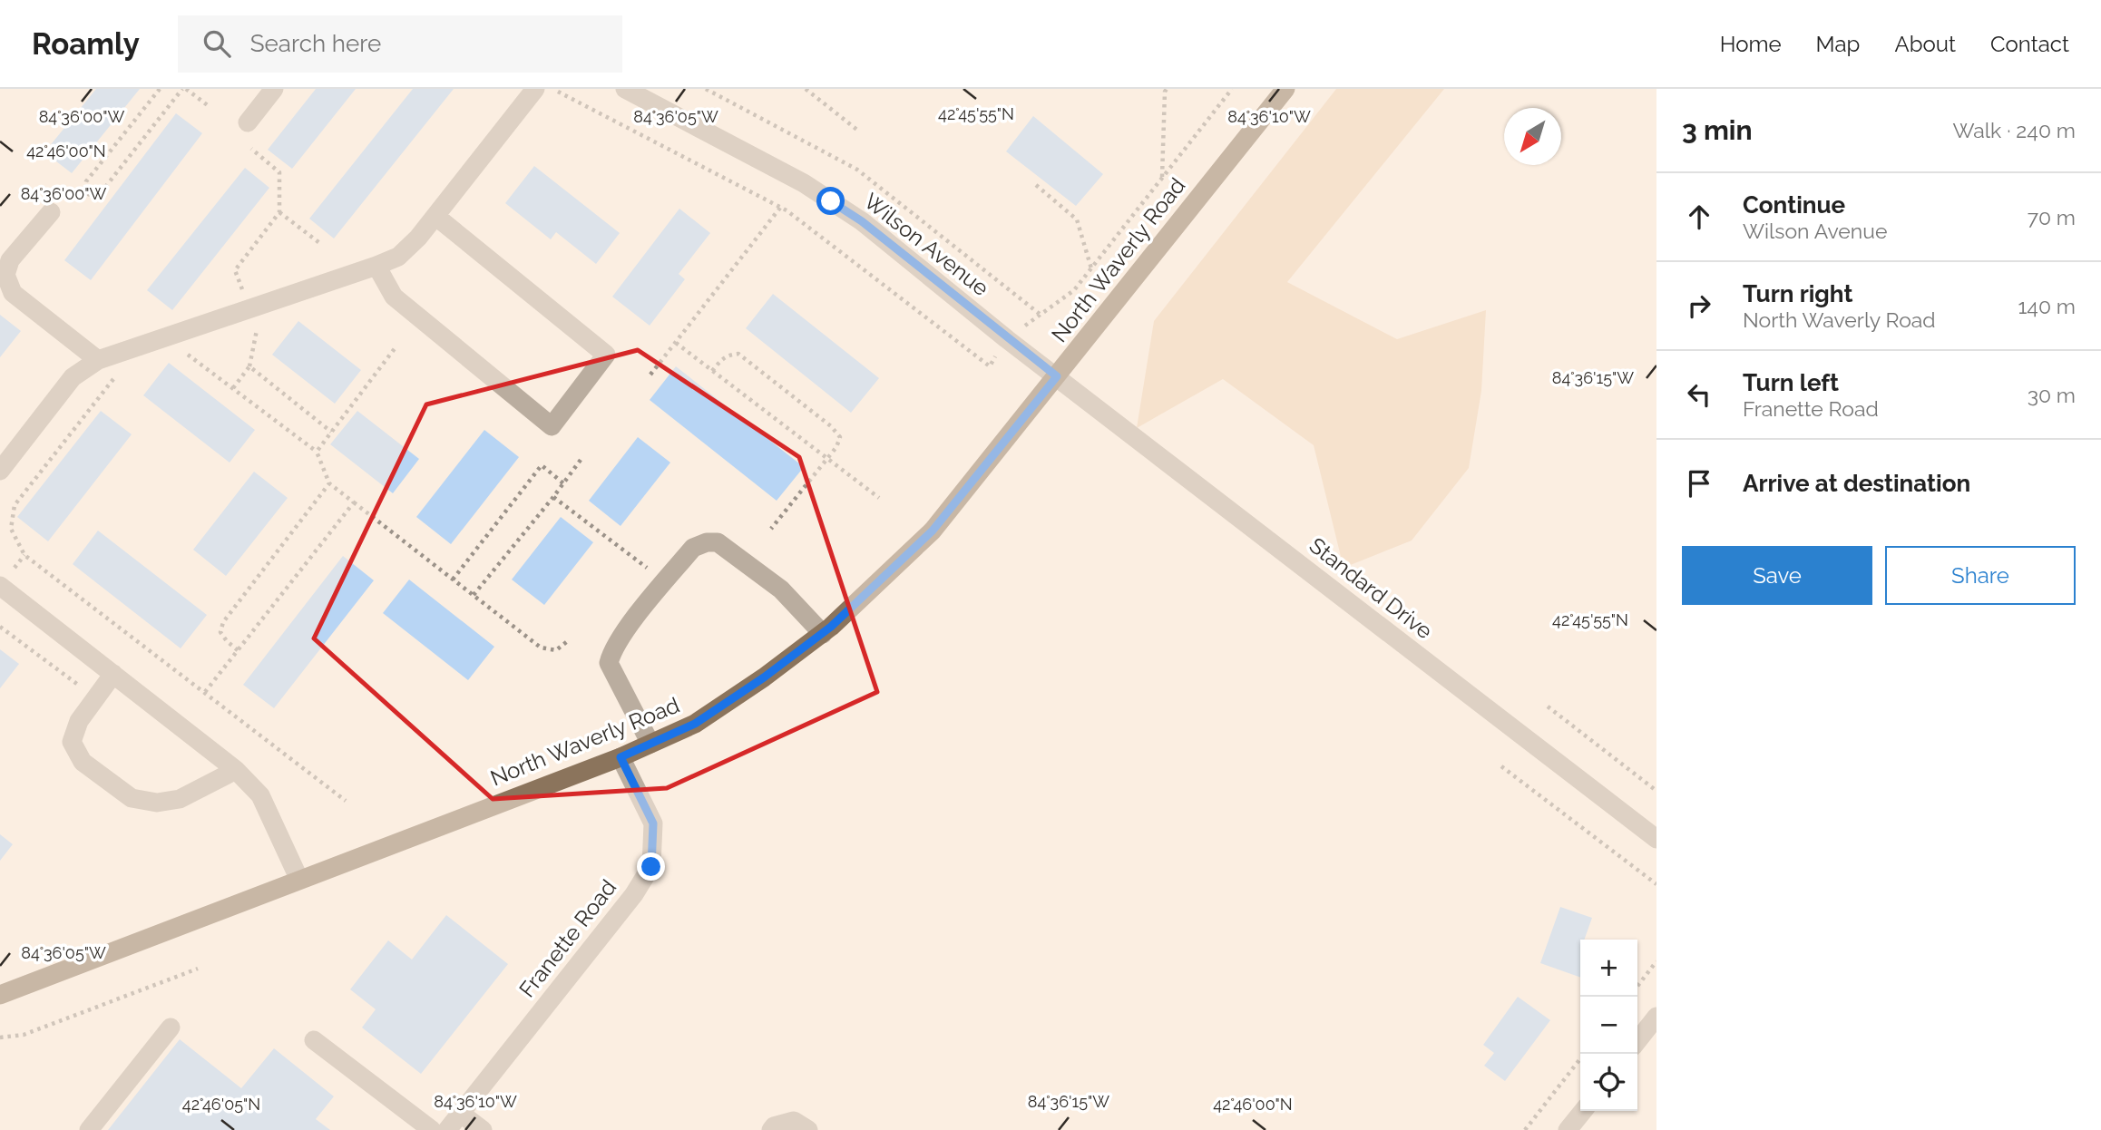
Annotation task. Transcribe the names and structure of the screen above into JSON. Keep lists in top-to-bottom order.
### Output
{
  "streets": {
    "main road": ["North Waverly Road"],
    "street": ["Wilson Avenue", "Standard Drive", "Franette Road"]
  },
  "crossings": [
    ["Wilson Avenue", "North Waverly Road"],
    ["Wilson Avenue", "Standard Drive"],
    ["North Waverly Road", "Standard Drive"],
    ["North Waverly Road", "Franette Road"]
  ],
  "north": "bottom left",
  "page": {
    "header": "Roamly",
    "search": "Search here",
    "nav": [
      "Home",
      "Map",
      "About",
      "Contact"
    ],
    "heading": ["3 min", "Walk · 240 m"],
    "list": [
      ["Continue", "Wilson Avenue", "70 m"],
      ["Turn right", "North Waverly Road", "140 m"],
      ["Turn left", "Franette Road", "30 m"],
      "Arrive at destination"
    ],
    "buttons": ["Save", "Share"],
    "map_buttons": ["+", "−"]
  },
  "coordinates": [
    "42°45'55\"N",
    "84°36'00\"W",
    "84°36'05\"W",
    "84°36'10\"W",
    "42°46'00\"N",
    "84°36'15\"W",
    "42°46'05\"N"
  ]
}
